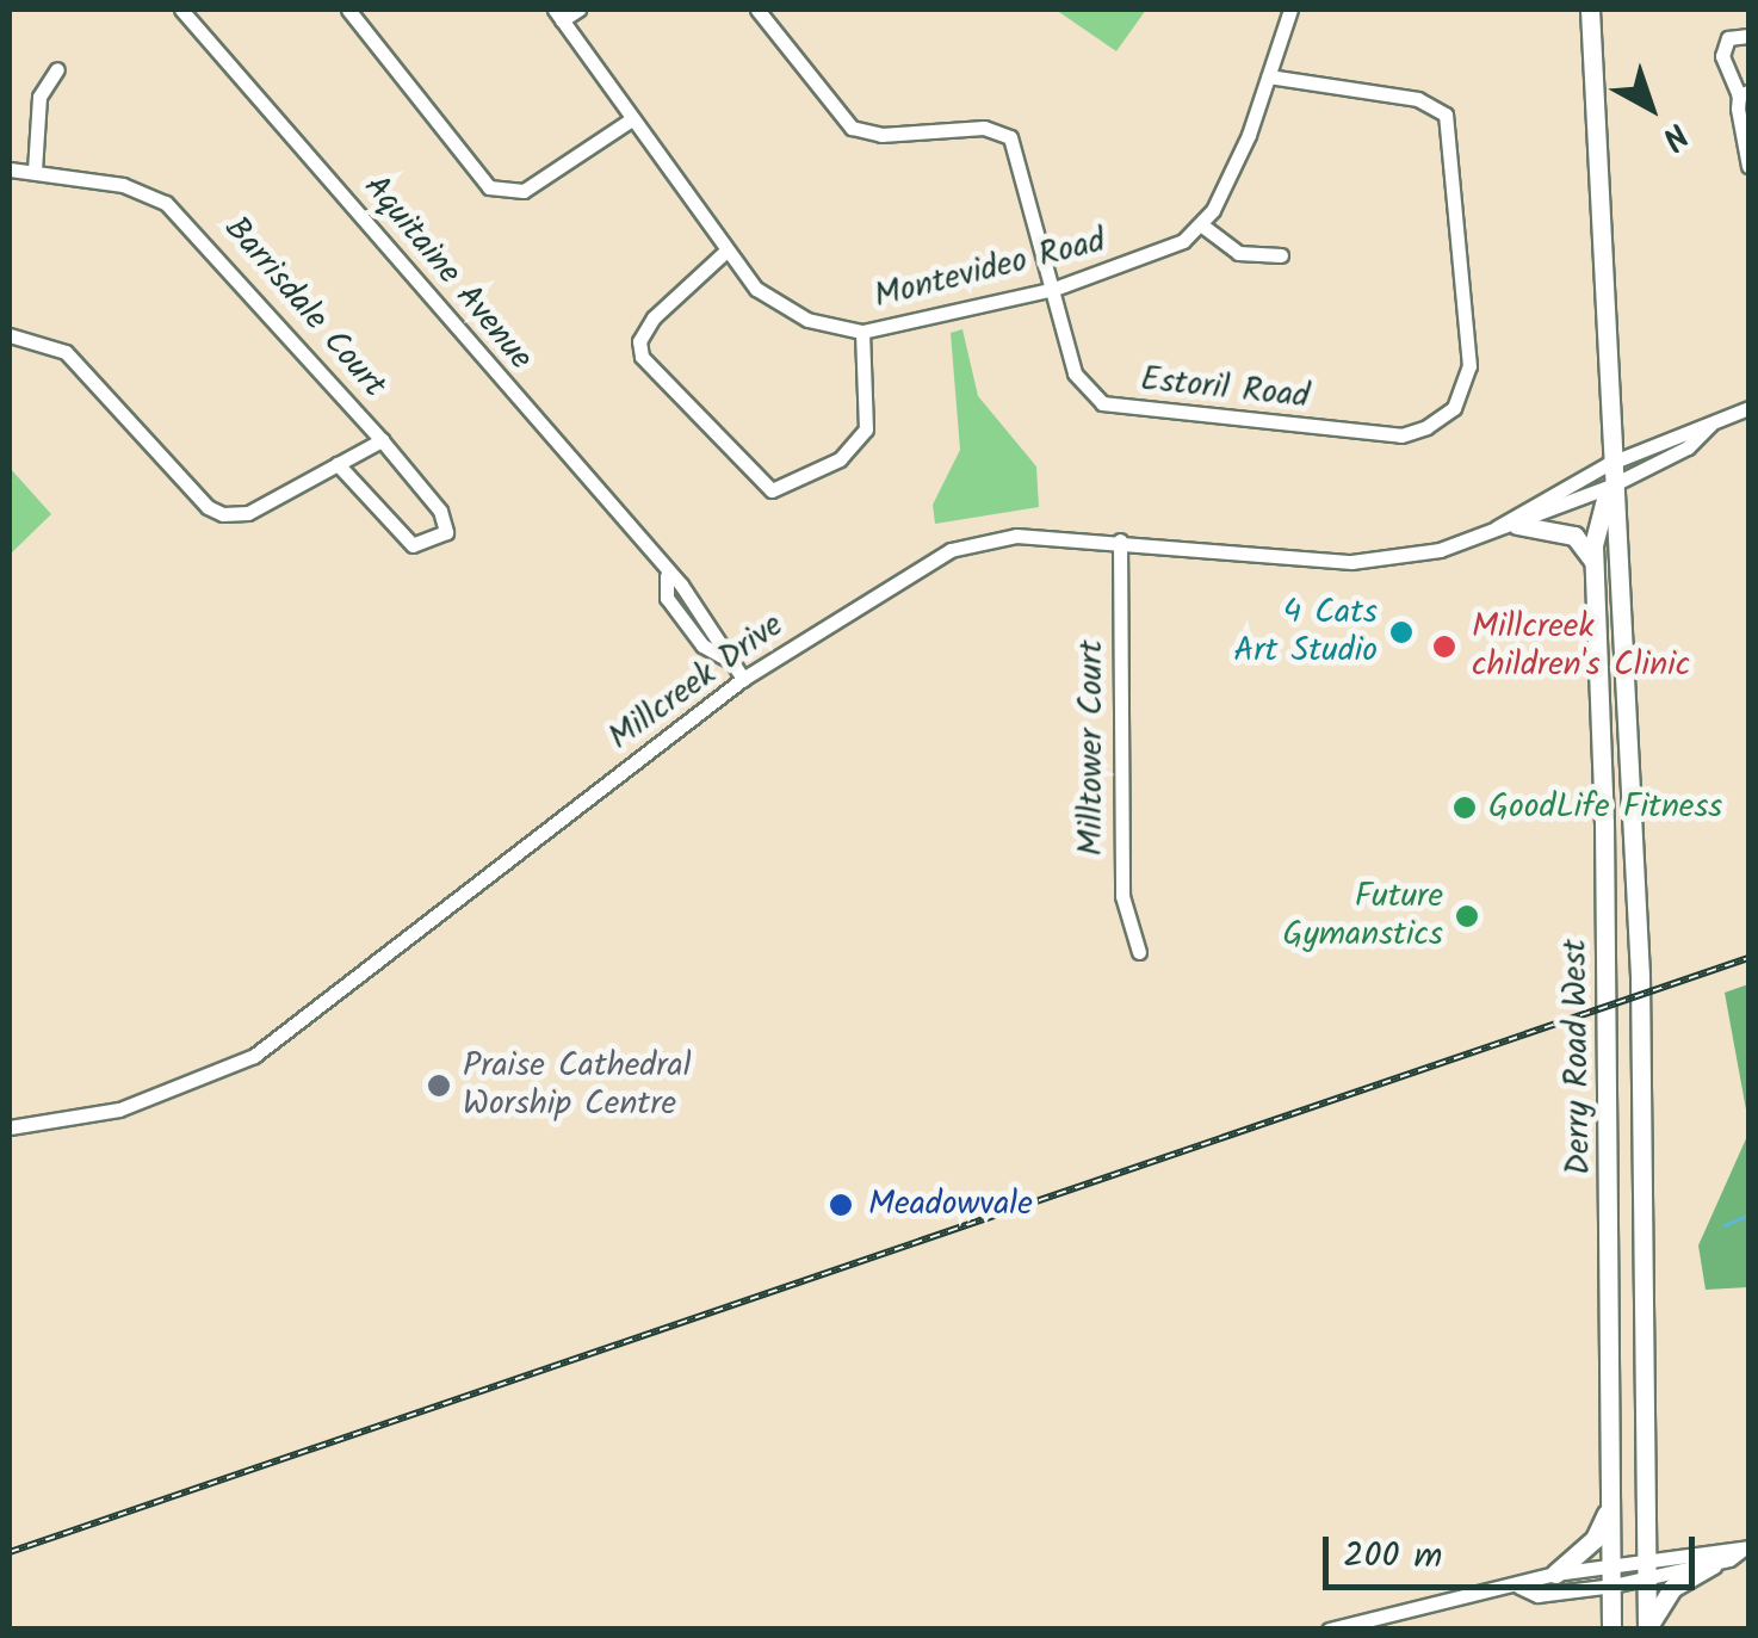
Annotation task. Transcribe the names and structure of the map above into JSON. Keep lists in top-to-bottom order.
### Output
{
  "streets": {
    "main road": ["Derry Road West"],
    "street": [
      "Montevideo Road",
      "Aquitaine Avenue",
      "Barrisdale Court",
      "Estoril Road",
      "Millcreek Drive",
      "Milltower Court"
    ]
  },
  "crossings": [
    ["Montevideo Road", "Estoril Road"],
    ["Aquitaine Avenue", "Millcreek Drive"],
    ["Millcreek Drive", "Milltower Court"],
    ["Millcreek Drive", "Derry Road West"]
  ],
  "places": [
    "4 Cats Art Studio",
    "Millcreek children's Clinic",
    "GoodLife Fitness",
    "Future Gymanstics",
    "Praise Cathedral Worship Centre",
    "Meadowvale"
  ],
  "scale_bar": "200 m",
  "north": "bottom right"
}
